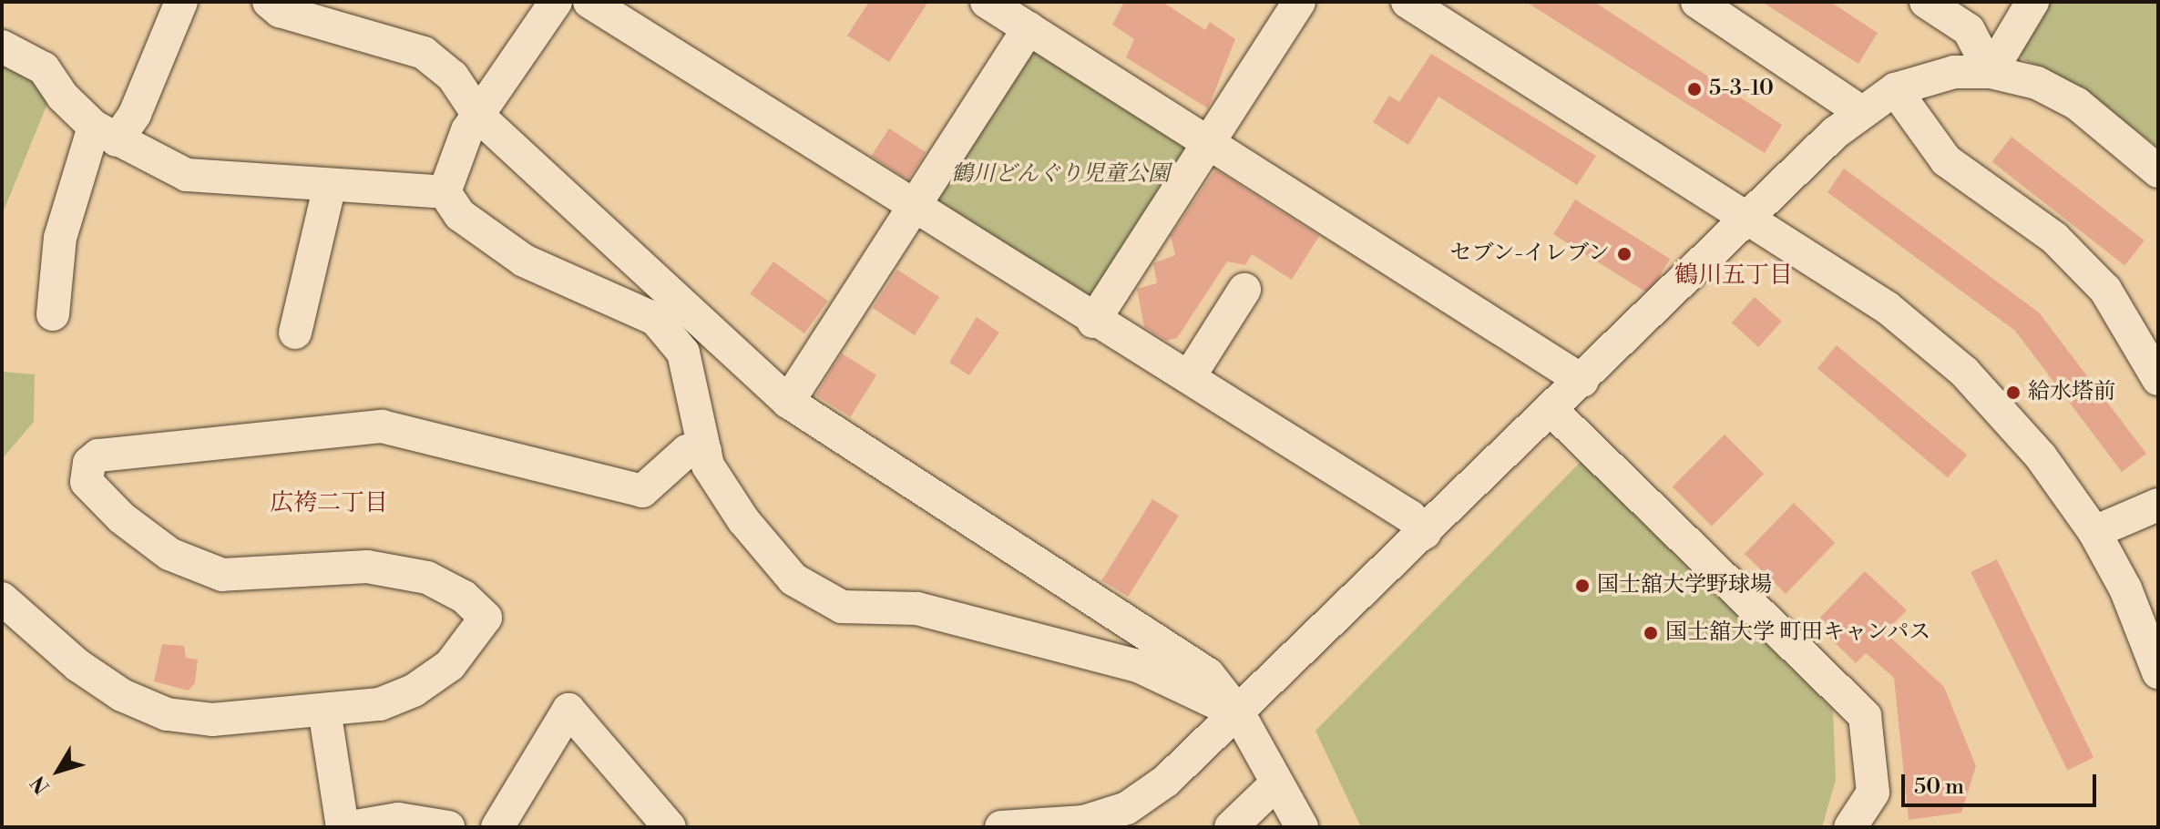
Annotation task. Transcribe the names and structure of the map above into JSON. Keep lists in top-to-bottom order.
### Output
{
  "districts": ["鶴川五丁目", "広袴二丁目"],
  "parks": ["鶴川どんぐり児童公園"],
  "places": [
    "5-3-10",
    "セブン-イレブン",
    "給水塔前",
    "国士舘大学野球場",
    "国士舘大学 町田キャンパス"
  ],
  "scale_bar": "50 m",
  "north": "bottom left"
}
